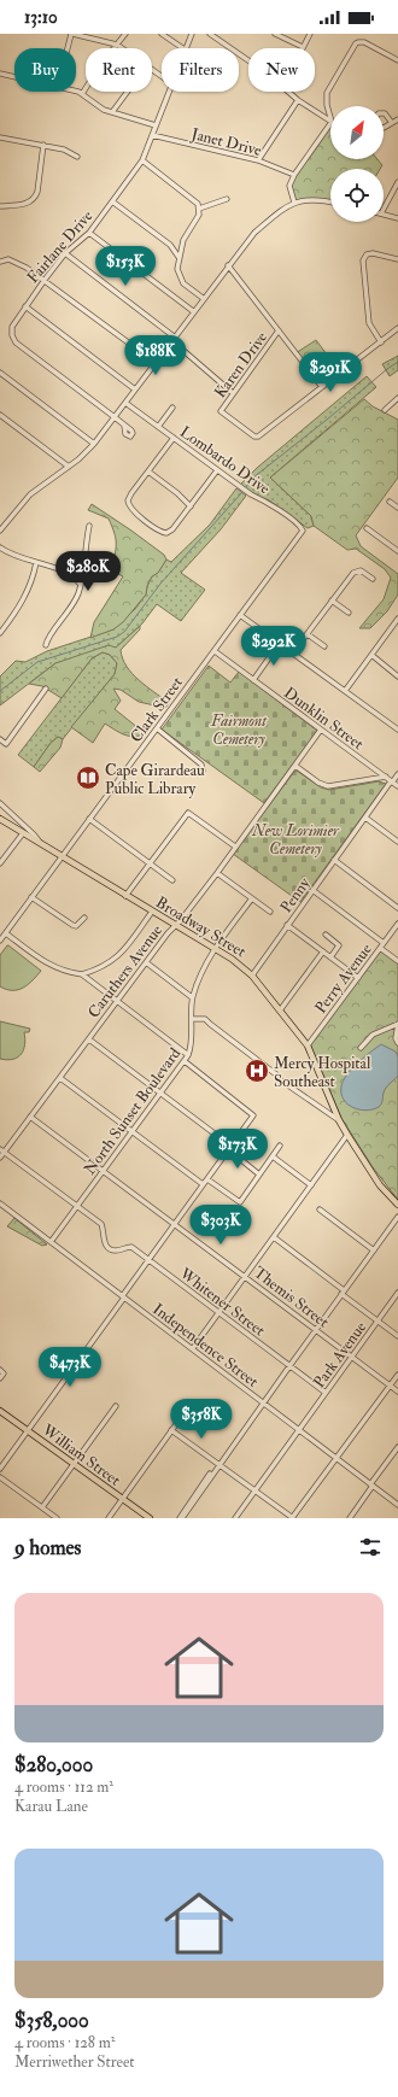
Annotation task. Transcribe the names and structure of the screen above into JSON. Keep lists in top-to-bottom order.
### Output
{
  "streets": {
    "main road": ["Broadway Street", "William Street"],
    "street": [
      "Janet Drive",
      "Fairlane Drive",
      "Karen Drive",
      "Lombardo Drive",
      "Clark Street",
      "Dunklin Street",
      "Penny",
      "Caruthers Avenue",
      "Perry Avenue",
      "North Sunset Boulevard",
      "Themis Street",
      "Whitener Street",
      "Independence Street",
      "Park Avenue"
    ]
  },
  "crossings": [
    ["Janet Drive", "Fairlane Drive"],
    ["Lombardo Drive", "Clark Street"],
    ["Clark Street", "Dunklin Street"],
    ["Clark Street", "Broadway Street"],
    ["Dunklin Street", "Penny"],
    ["Dunklin Street", "Caruthers Avenue"],
    ["Penny", "Broadway Street"],
    ["Broadway Street", "Caruthers Avenue"],
    ["Broadway Street", "Perry Avenue"],
    ["Broadway Street", "North Sunset Boulevard"],
    ["Caruthers Avenue", "Themis Street"],
    ["Caruthers Avenue", "Whitener Street"],
    ["North Sunset Boulevard", "Themis Street"],
    ["North Sunset Boulevard", "Whitener Street"],
    ["North Sunset Boulevard", "Independence Street"],
    ["Themis Street", "Park Avenue"],
    ["Whitener Street", "Park Avenue"],
    ["Independence Street", "Park Avenue"]
  ],
  "parks": ["Fairmont Cemetery", "New Lorimier Cemetery"],
  "places": {
    "library": ["Cape Girardeau Public Library"],
    "hospital": ["Mercy Hospital Southeast"]
  },
  "north": "top right",
  "page": {
    "status": "13:10",
    "chip": [
      "Buy",
      "Rent",
      "Filters",
      "New"
    ],
    "price": [
      "$153K",
      "$188K",
      "$291K",
      "$280K",
      "$292K",
      "$173K",
      "$303K",
      "$473K",
      "$358K"
    ],
    "heading": "9 homes",
    "list": [
      {
        "name": "$280,000",
        "note": "4 rooms · 112 m² · Karau Lane"
      },
      {
        "name": "$358,000",
        "note": "4 rooms · 128 m² · Merriwether Street"
      }
    ]
  }
}
